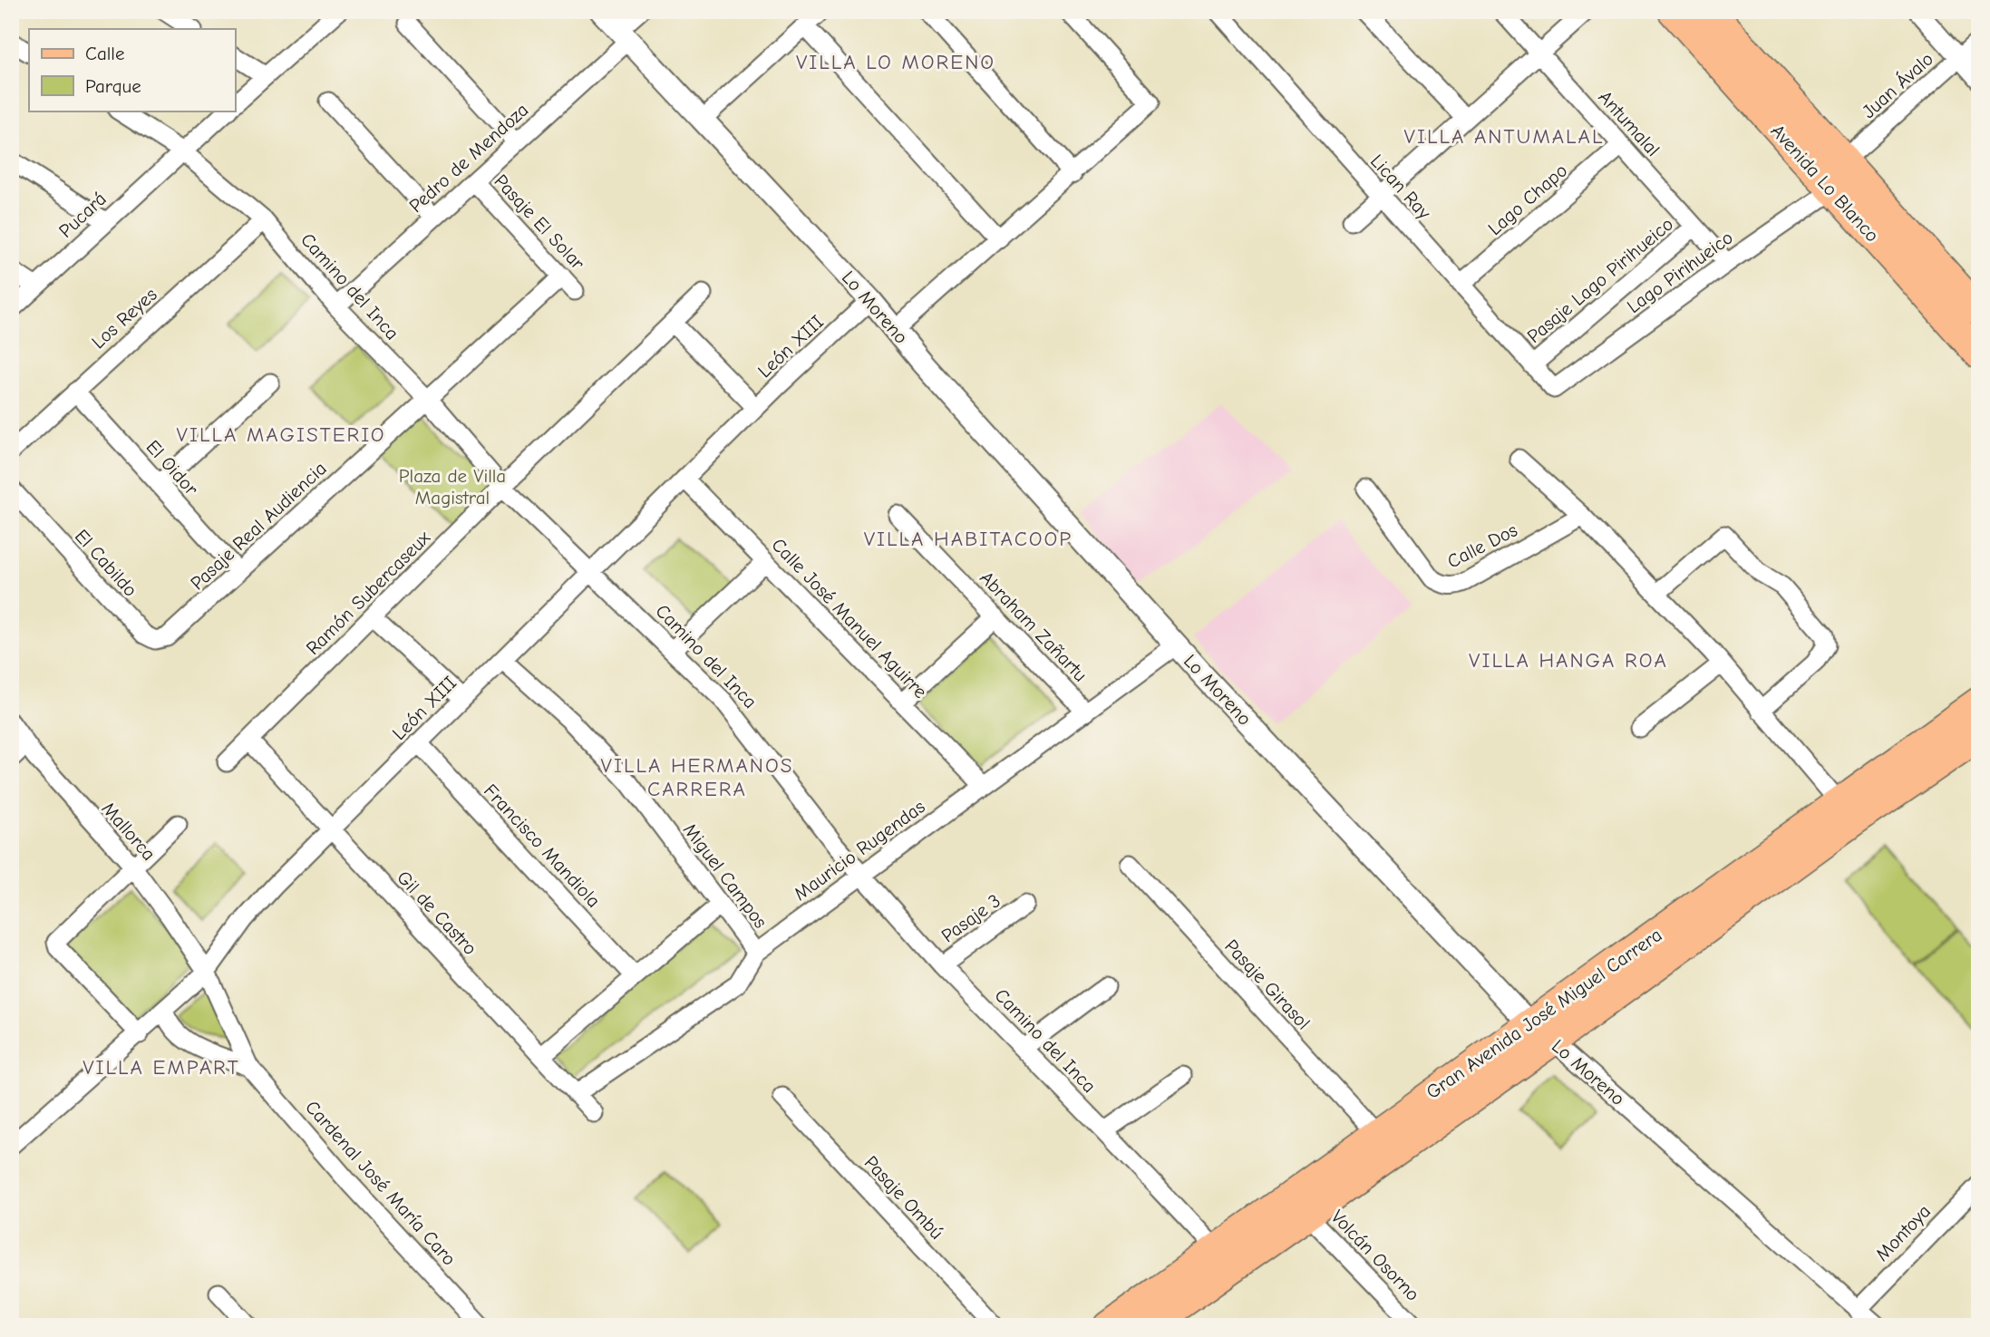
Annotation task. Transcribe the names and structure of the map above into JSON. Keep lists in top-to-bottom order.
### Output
{
  "streets": {
    "main road": ["Avenida Lo Blanco", "Gran Avenida José Miguel Carrera"],
    "street": [
      "Juan Ávalo",
      "Antumalal",
      "Pedro de Mendoza",
      "Lican Ray",
      "Lago Chapo",
      "Pucará",
      "Pasaje El Solar",
      "Lago Pirihueico",
      "Pasaje Lago Pirihueico",
      "Camino del Inca",
      "Lo Moreno",
      "Los Reyes",
      "León XIII",
      "El Oidor",
      "Pasaje Real Audiencia",
      "Calle Dos",
      "El Cabildo",
      "Ramón Subercaseux",
      "Calle José Manuel Aguirre",
      "Abraham Zañartu",
      "Mallorca",
      "Francisco Mandiola",
      "Mauricio Rugendas",
      "Miguel Campos",
      "Gil de Castro",
      "Pasaje 3",
      "Pasaje Girasol",
      "Cardenal José María Caro",
      "Pasaje Ombú",
      "Montoya",
      "Volcán Osorno"
    ]
  },
  "crossings": [
    ["Juan Ávalo", "Avenida Lo Blanco"],
    ["Antumalal", "Lago Chapo"],
    ["Antumalal", "Lago Pirihueico"],
    ["Antumalal", "Pasaje Lago Pirihueico"],
    ["Pedro de Mendoza", "Pasaje El Solar"],
    ["Pedro de Mendoza", "Camino del Inca"],
    ["Pedro de Mendoza", "Lo Moreno"],
    ["Avenida Lo Blanco", "Lago Pirihueico"],
    ["Lican Ray", "Lago Chapo"],
    ["Lican Ray", "Lago Pirihueico"],
    ["Lican Ray", "Pasaje Lago Pirihueico"],
    ["Pucará", "Camino del Inca"],
    ["Pasaje El Solar", "Pasaje Real Audiencia"],
    ["Camino del Inca", "Los Reyes"],
    ["Camino del Inca", "León XIII"],
    ["Camino del Inca", "Pasaje Real Audiencia"],
    ["Camino del Inca", "Ramón Subercaseux"],
    ["Camino del Inca", "Mauricio Rugendas"],
    ["Camino del Inca", "Pasaje 3"],
    ["Camino del Inca", "Gran Avenida José Miguel Carrera"],
    ["Lo Moreno", "León XIII"],
    ["Lo Moreno", "Mauricio Rugendas"],
    ["Lo Moreno", "Gran Avenida José Miguel Carrera"],
    ["Lo Moreno", "Montoya"],
    ["Los Reyes", "El Oidor"],
    ["León XIII", "Calle José Manuel Aguirre"],
    ["León XIII", "Mallorca"],
    ["León XIII", "Francisco Mandiola"],
    ["León XIII", "Miguel Campos"],
    ["León XIII", "Gil de Castro"],
    ["León XIII", "Cardenal José María Caro"],
    ["El Oidor", "Pasaje Real Audiencia"],
    ["Pasaje Real Audiencia", "El Cabildo"],
    ["Ramón Subercaseux", "Gil de Castro"],
    ["Calle José Manuel Aguirre", "Mauricio Rugendas"],
    ["Abraham Zañartu", "Mauricio Rugendas"],
    ["Mallorca", "Cardenal José María Caro"],
    ["Mauricio Rugendas", "Miguel Campos"],
    ["Mauricio Rugendas", "Gil de Castro"],
    ["Pasaje Girasol", "Gran Avenida José Miguel Carrera"],
    ["Gran Avenida José Miguel Carrera", "Volcán Osorno"]
  ],
  "districts": [
    "VILLA LO MORENO",
    "VILLA ANTUMALAL",
    "VILLA MAGISTERIO",
    "VILLA HABITACOOP",
    "VILLA HANGA ROA",
    "VILLA HERMANOS CARRERA",
    "VILLA EMPART"
  ],
  "parks": ["Plaza de Villa Magistral"],
  "legend": ["Calle", "Parque"]
}
